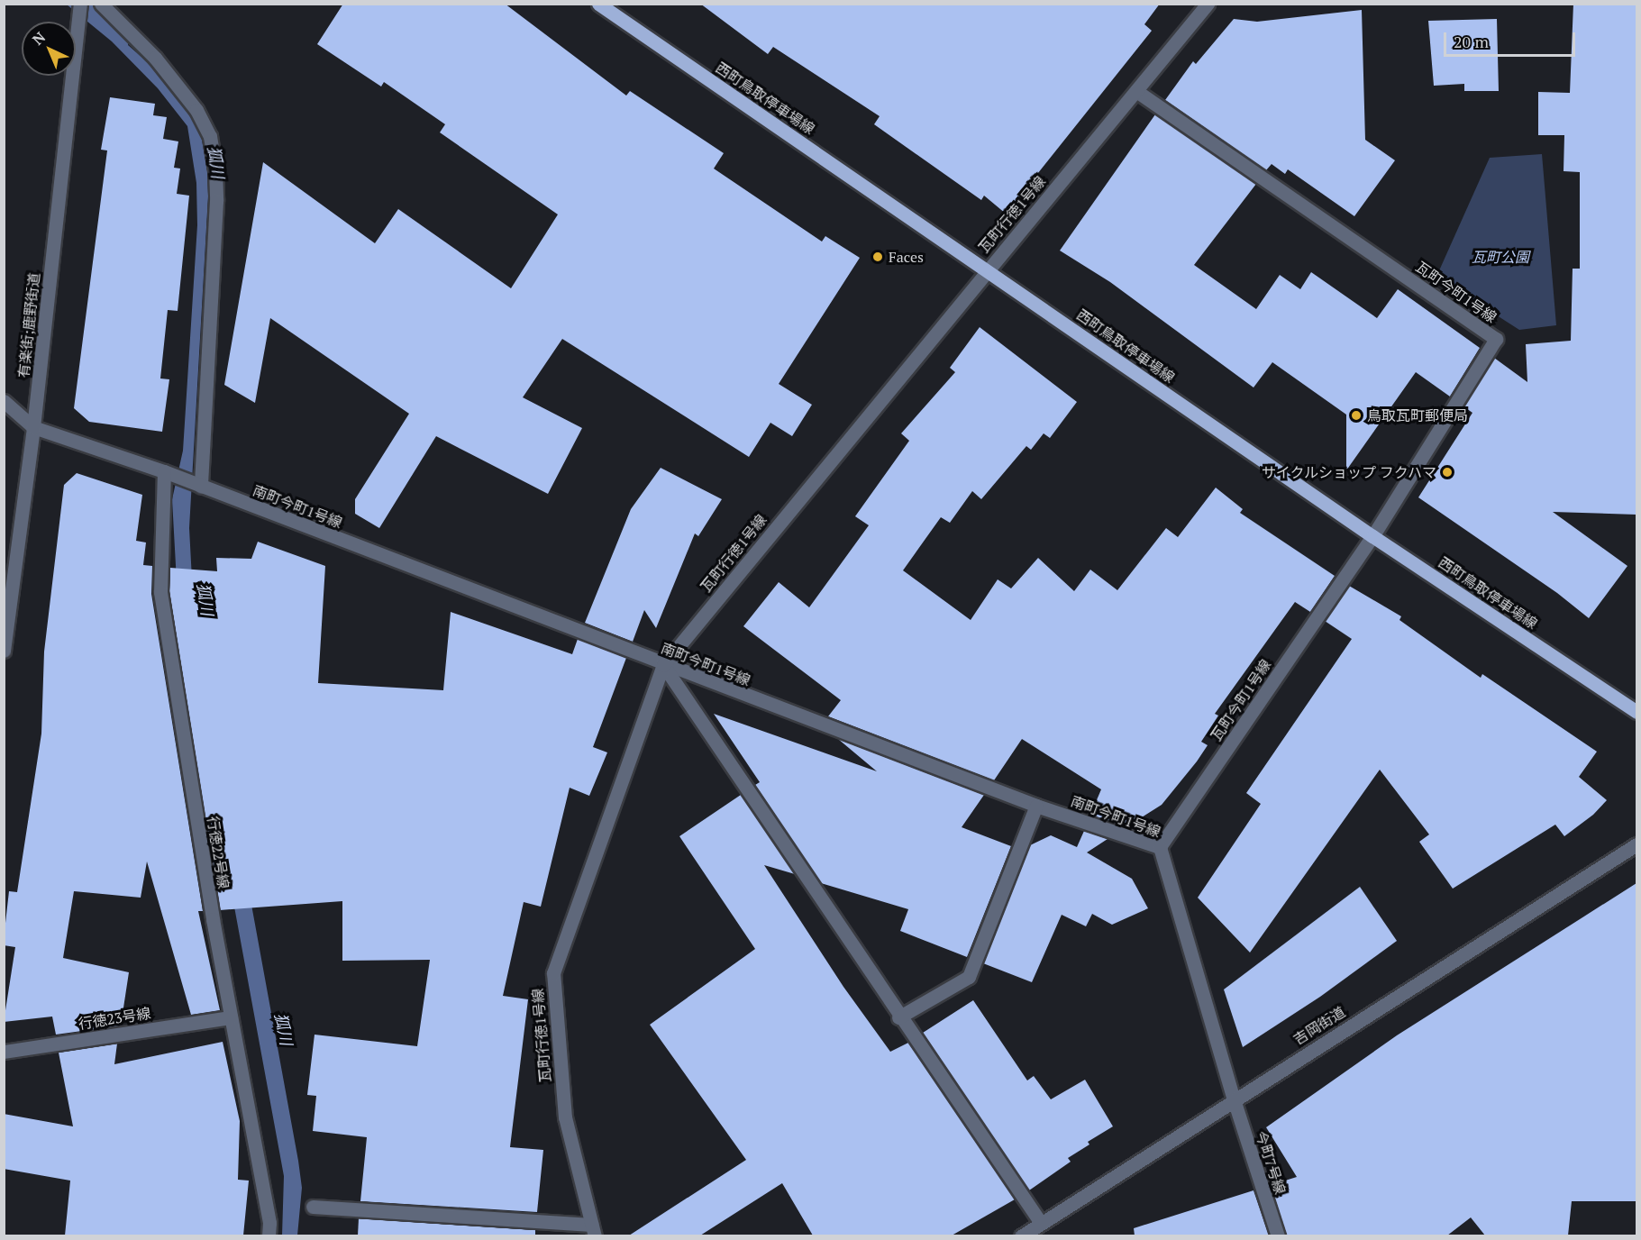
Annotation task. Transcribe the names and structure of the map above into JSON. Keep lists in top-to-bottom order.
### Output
{
  "streets": {
    "main road": ["西町鳥取停車場線"],
    "street": [
      "瓦町行徳1号線",
      "瓦町今町1号線",
      "有楽街;鹿野街道",
      "南町今町1号線",
      "行徳22号線",
      "行徳23号線",
      "吉岡街道",
      "今町7号線"
    ]
  },
  "crossings": [
    ["西町鳥取停車場線", "瓦町行徳1号線"],
    ["西町鳥取停車場線", "瓦町今町1号線"],
    ["瓦町行徳1号線", "瓦町今町1号線"],
    ["瓦町行徳1号線", "南町今町1号線"],
    ["瓦町今町1号線", "南町今町1号線"],
    ["有楽街;鹿野街道", "南町今町1号線"],
    ["南町今町1号線", "行徳22号線"],
    ["南町今町1号線", "吉岡街道"],
    ["南町今町1号線", "今町7号線"],
    ["行徳22号線", "行徳23号線"],
    ["吉岡街道", "今町7号線"]
  ],
  "water": ["狐川"],
  "parks": ["瓦町公園"],
  "places": ["Faces", "鳥取瓦町郵便局", "サイクルショップ フクハマ"],
  "scale_bar": "20 m",
  "north": "top left"
}
